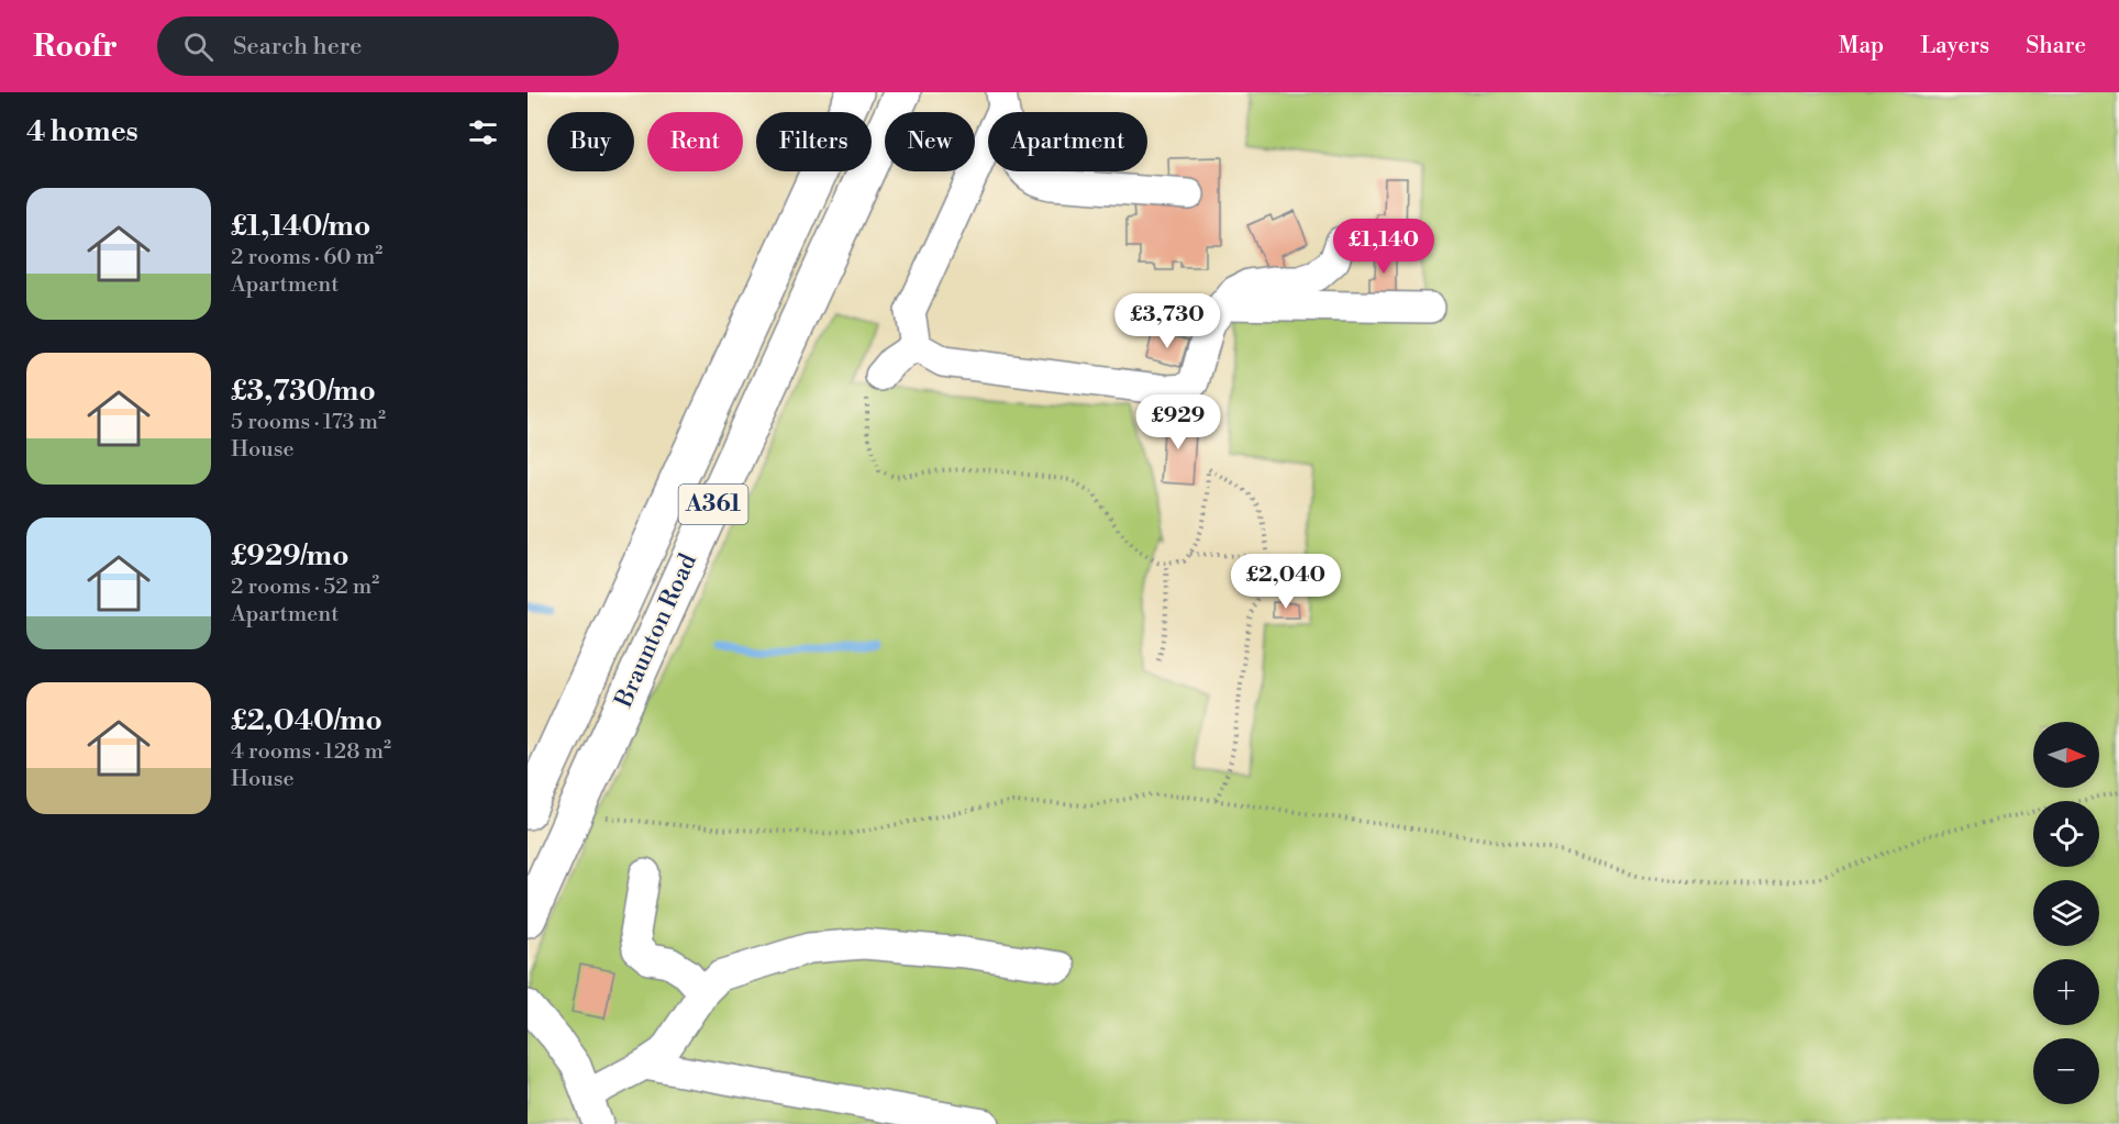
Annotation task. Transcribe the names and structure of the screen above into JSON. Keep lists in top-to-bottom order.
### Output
{
  "streets": {
    "main road": ["A361", "Braunton Road"]
  },
  "north": "right",
  "page": {
    "header": "Roofr",
    "search": "Search here",
    "nav": ["Map", "Layers", "Share"],
    "heading": "4 homes",
    "chip": [
      "Buy",
      "Rent",
      "Filters",
      "New",
      "Apartment"
    ],
    "list": [
      {
        "name": "£1,140/mo",
        "note": "2 rooms · 60 m² · Apartment"
      },
      {
        "name": "£3,730/mo",
        "note": "5 rooms · 173 m² · House"
      },
      {
        "name": "£929/mo",
        "note": "2 rooms · 52 m² · Apartment"
      },
      {
        "name": "£2,040/mo",
        "note": "4 rooms · 128 m² · House"
      }
    ],
    "price": [
      "£1,140",
      "£3,730",
      "£929",
      "£2,040"
    ],
    "map_buttons": ["+", "−"]
  }
}
